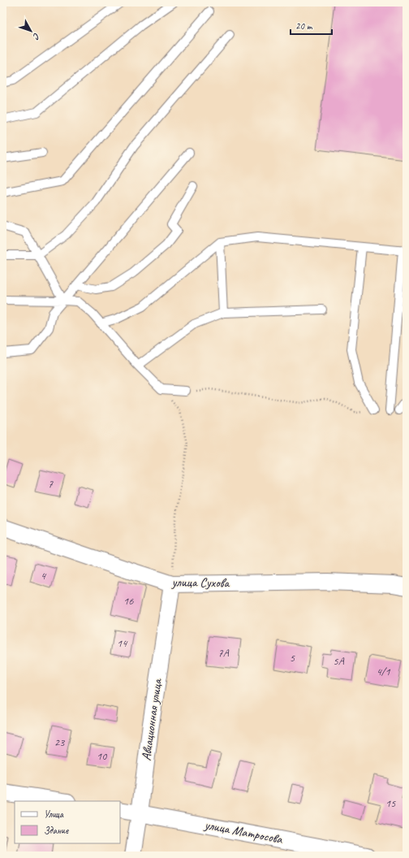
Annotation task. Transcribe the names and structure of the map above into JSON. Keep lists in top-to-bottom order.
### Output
{
  "streets": {
    "street": ["улица Сухова", "Авиационная улица", "улица Матросова"]
  },
  "crossings": [
    ["улица Сухова", "Авиационная улица"],
    ["Авиационная улица", "улица Матросова"]
  ],
  "house_numbers": [
    "7",
    "4",
    "16",
    "14",
    "7А",
    "5",
    "5А",
    "4/1",
    "23",
    "10",
    "15"
  ],
  "legend": ["Улица", "Здание"],
  "scale_bar": "20 m",
  "north": "bottom right"
}
